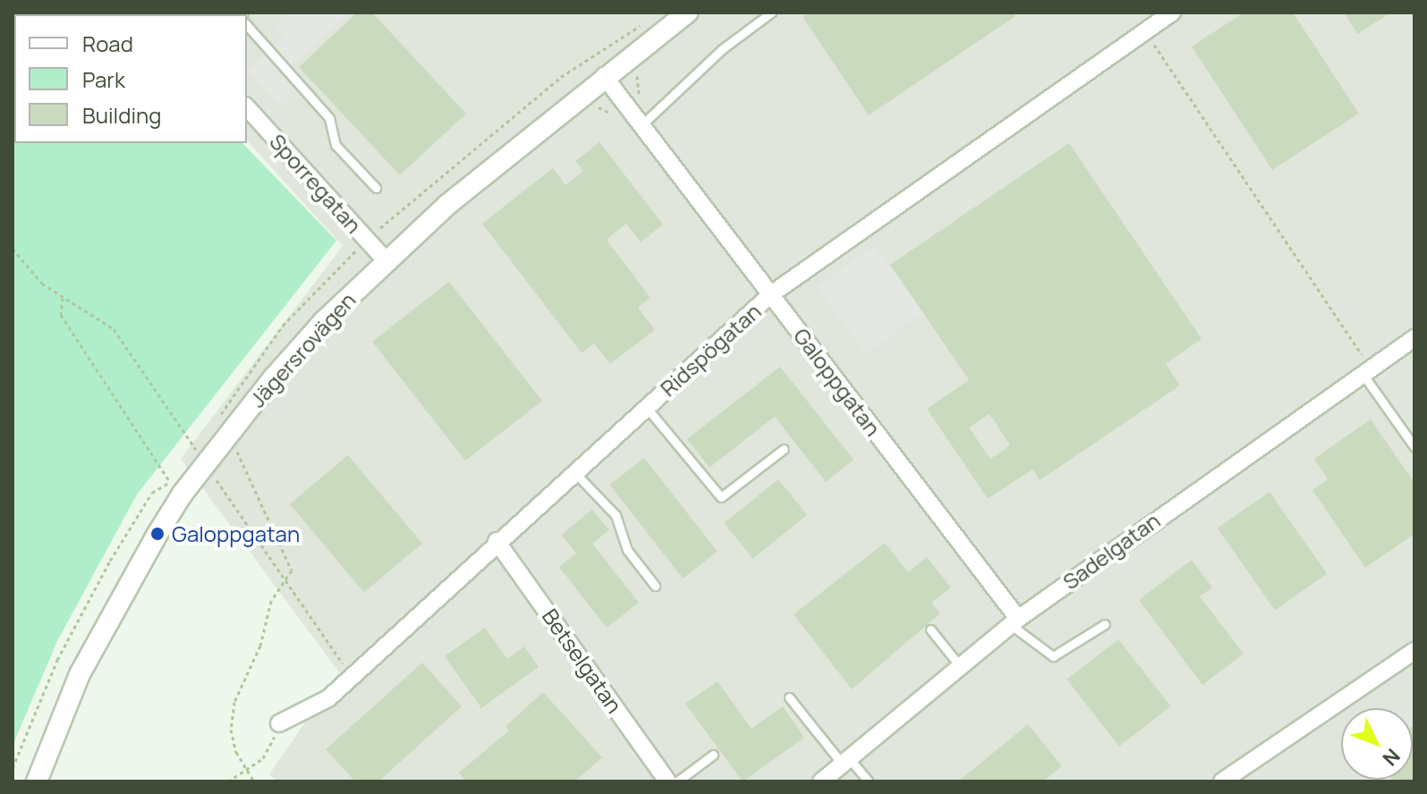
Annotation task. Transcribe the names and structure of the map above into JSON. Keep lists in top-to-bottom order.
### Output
{
  "streets": {
    "street": [
      "Sporregatan",
      "Jägersrovägen",
      "Ridspögatan",
      "Galoppgatan",
      "Sadelgatan",
      "Betselgatan"
    ]
  },
  "crossings": [
    ["Sporregatan", "Jägersrovägen"],
    ["Jägersrovägen", "Galoppgatan"],
    ["Ridspögatan", "Galoppgatan"],
    ["Ridspögatan", "Betselgatan"],
    ["Galoppgatan", "Sadelgatan"]
  ],
  "places": ["Galoppgatan"],
  "legend": ["Road", "Park", "Building"],
  "north": "bottom right"
}
